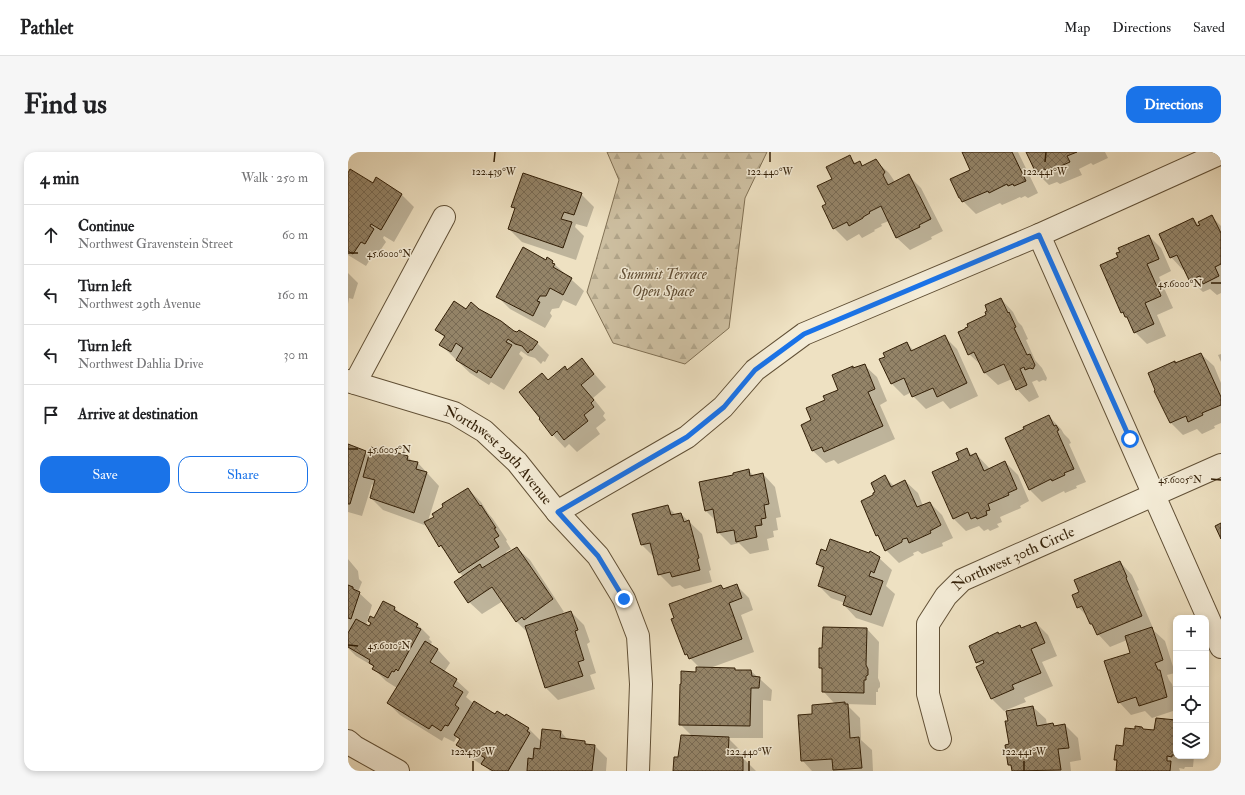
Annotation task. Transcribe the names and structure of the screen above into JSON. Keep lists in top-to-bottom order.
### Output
{
  "streets": {
    "street": ["Northwest 29th Avenue", "Northwest 30th Circle"]
  },
  "parks": ["Summit Terrace Open Space"],
  "page": {
    "header": "Pathlet",
    "nav": ["Map", "Directions", "Saved"],
    "buttons": [
      "Directions",
      ["Save", "Share"]
    ],
    "title": "Find us",
    "heading": ["4 min", "Walk · 250 m"],
    "list": [
      ["Continue", "Northwest Gravenstein Street", "60 m"],
      ["Turn left", "Northwest 29th Avenue", "160 m"],
      ["Turn left", "Northwest Dahlia Drive", "30 m"],
      "Arrive at destination"
    ],
    "map_buttons": ["+", "−"]
  },
  "coordinates": [
    "122.439°W",
    "122.440°W",
    "122.441°W",
    "45.6000°N",
    "45.6005°N",
    "45.6010°N"
  ]
}
